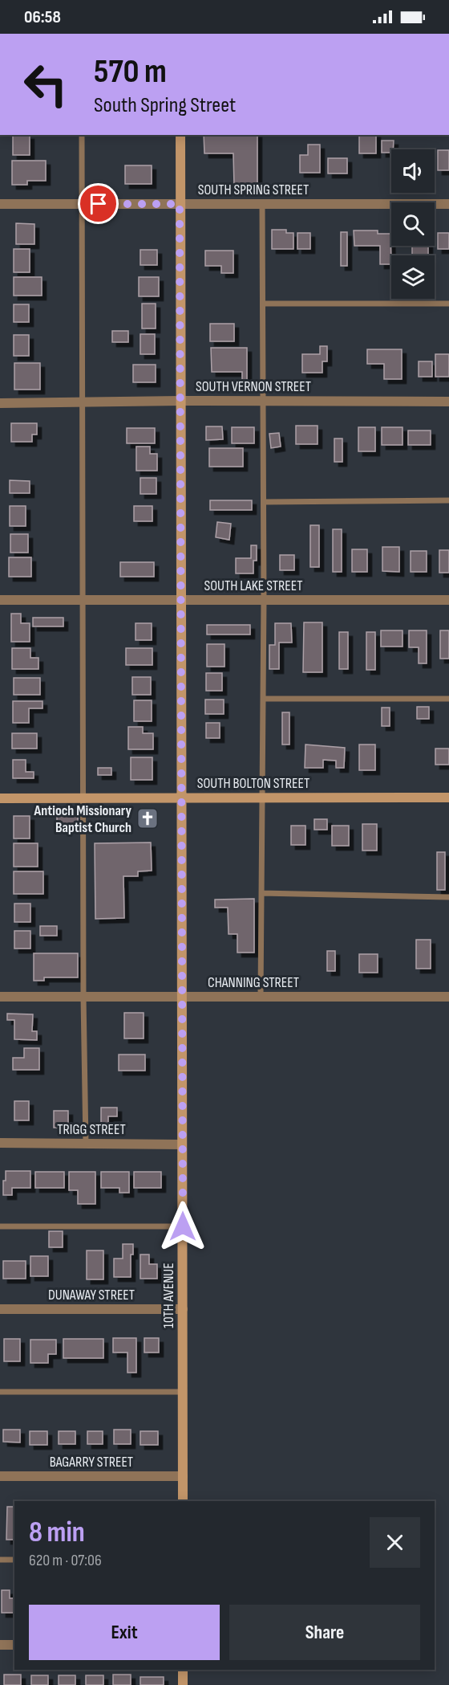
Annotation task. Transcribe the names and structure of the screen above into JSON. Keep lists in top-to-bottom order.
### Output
{
  "streets": {
    "main road": ["SOUTH BOLTON STREET", "10TH AVENUE"],
    "street": [
      "SOUTH SPRING STREET",
      "SOUTH VERNON STREET",
      "SOUTH LAKE STREET",
      "CHANNING STREET",
      "TRIGG STREET",
      "DUNAWAY STREET",
      "BAGARRY STREET"
    ]
  },
  "crossings": [
    ["SOUTH SPRING STREET", "10TH AVENUE"],
    ["SOUTH VERNON STREET", "10TH AVENUE"],
    ["SOUTH LAKE STREET", "10TH AVENUE"],
    ["SOUTH BOLTON STREET", "10TH AVENUE"],
    ["CHANNING STREET", "10TH AVENUE"],
    ["TRIGG STREET", "10TH AVENUE"],
    ["DUNAWAY STREET", "10TH AVENUE"],
    ["10TH AVENUE", "BAGARRY STREET"]
  ],
  "places": {
    "church": ["Antioch Missionary Baptist Church"]
  },
  "page": {
    "status": "06:58",
    "turn": ["570 m", "South Spring Street"],
    "heading": ["8 min", "620 m · 07:06"],
    "buttons": ["Exit", "Share"]
  }
}
